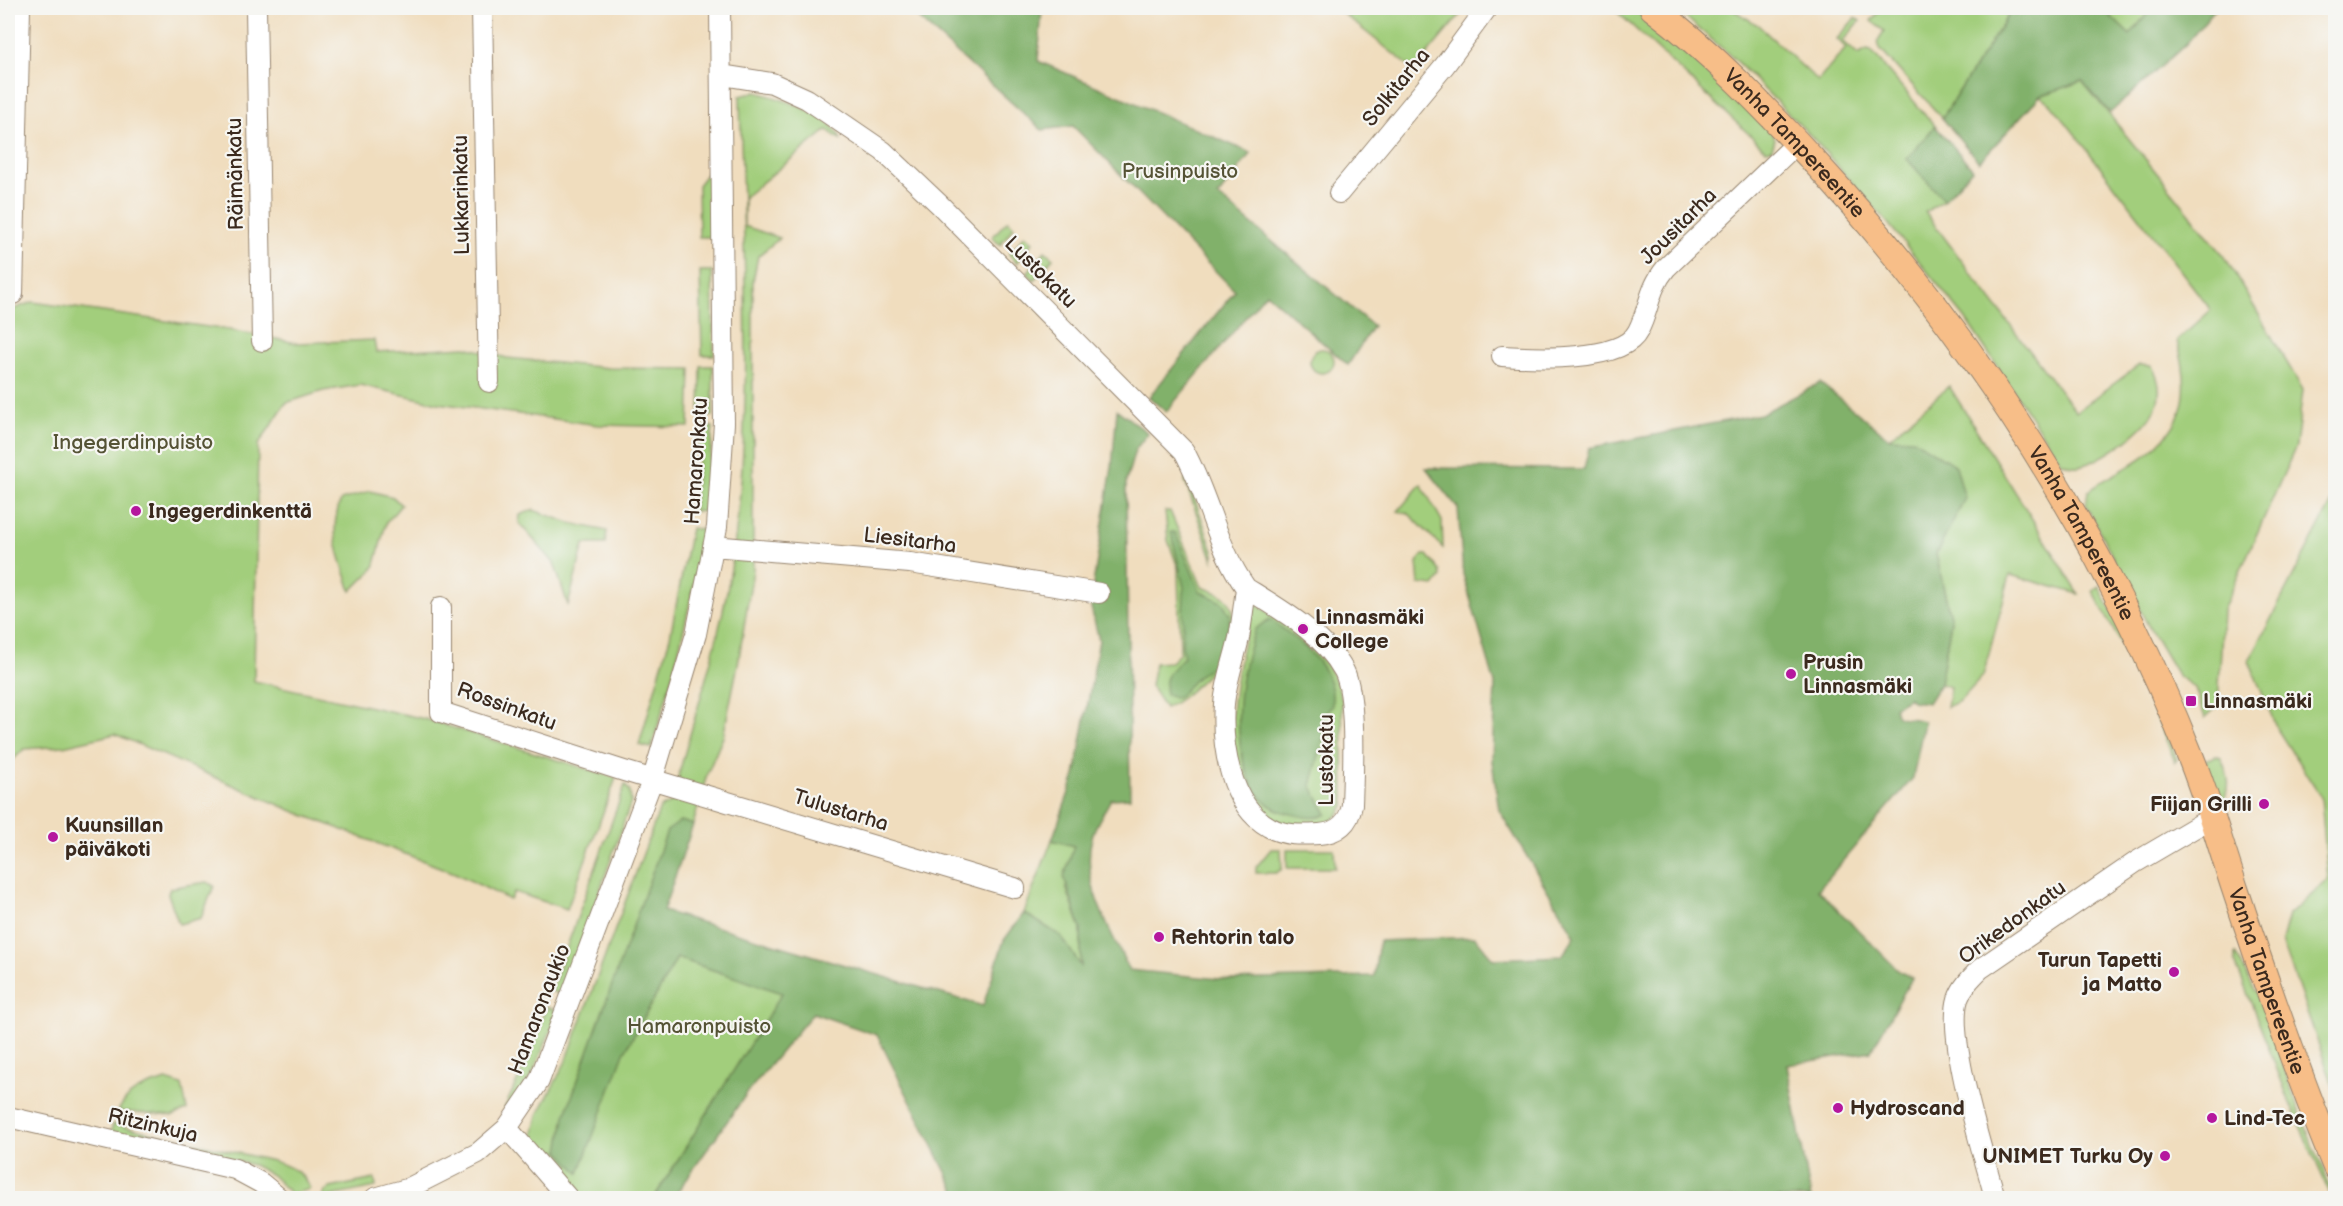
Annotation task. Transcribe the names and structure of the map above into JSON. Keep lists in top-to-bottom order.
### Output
{
  "streets": {
    "main road": ["Vanha Tampereentie"],
    "street": [
      "Solkitarha",
      "Räimänkatu",
      "Lukkarinkatu",
      "Jousitarha",
      "Lustokatu",
      "Hamaronkatu",
      "Liesitarha",
      "Rossinkatu",
      "Tulustarha",
      "Orikedonkatu",
      "Hamaronaukio",
      "Ritzinkuja"
    ]
  },
  "crossings": [
    ["Vanha Tampereentie", "Jousitarha"],
    ["Vanha Tampereentie", "Orikedonkatu"],
    ["Lustokatu", "Hamaronkatu"],
    ["Hamaronkatu", "Liesitarha"],
    ["Hamaronkatu", "Rossinkatu"],
    ["Hamaronkatu", "Tulustarha"],
    ["Hamaronkatu", "Hamaronaukio"],
    ["Rossinkatu", "Tulustarha"]
  ],
  "parks": ["Prusinpuisto", "Ingegerdinpuisto", "Hamaronpuisto"],
  "places": {
    "other": [
      "Ingegerdinkenttä",
      "Linnasmäki College",
      "Prusin Linnasmäki",
      "Fiijan Grilli",
      "Kuunsillan päiväkoti",
      "Rehtorin talo",
      "Turun Tapetti ja Matto",
      "Hydroscand",
      "Lind-Tec",
      "UNIMET Turku Oy"
    ],
    "transit": ["Linnasmäki"]
  }
}
